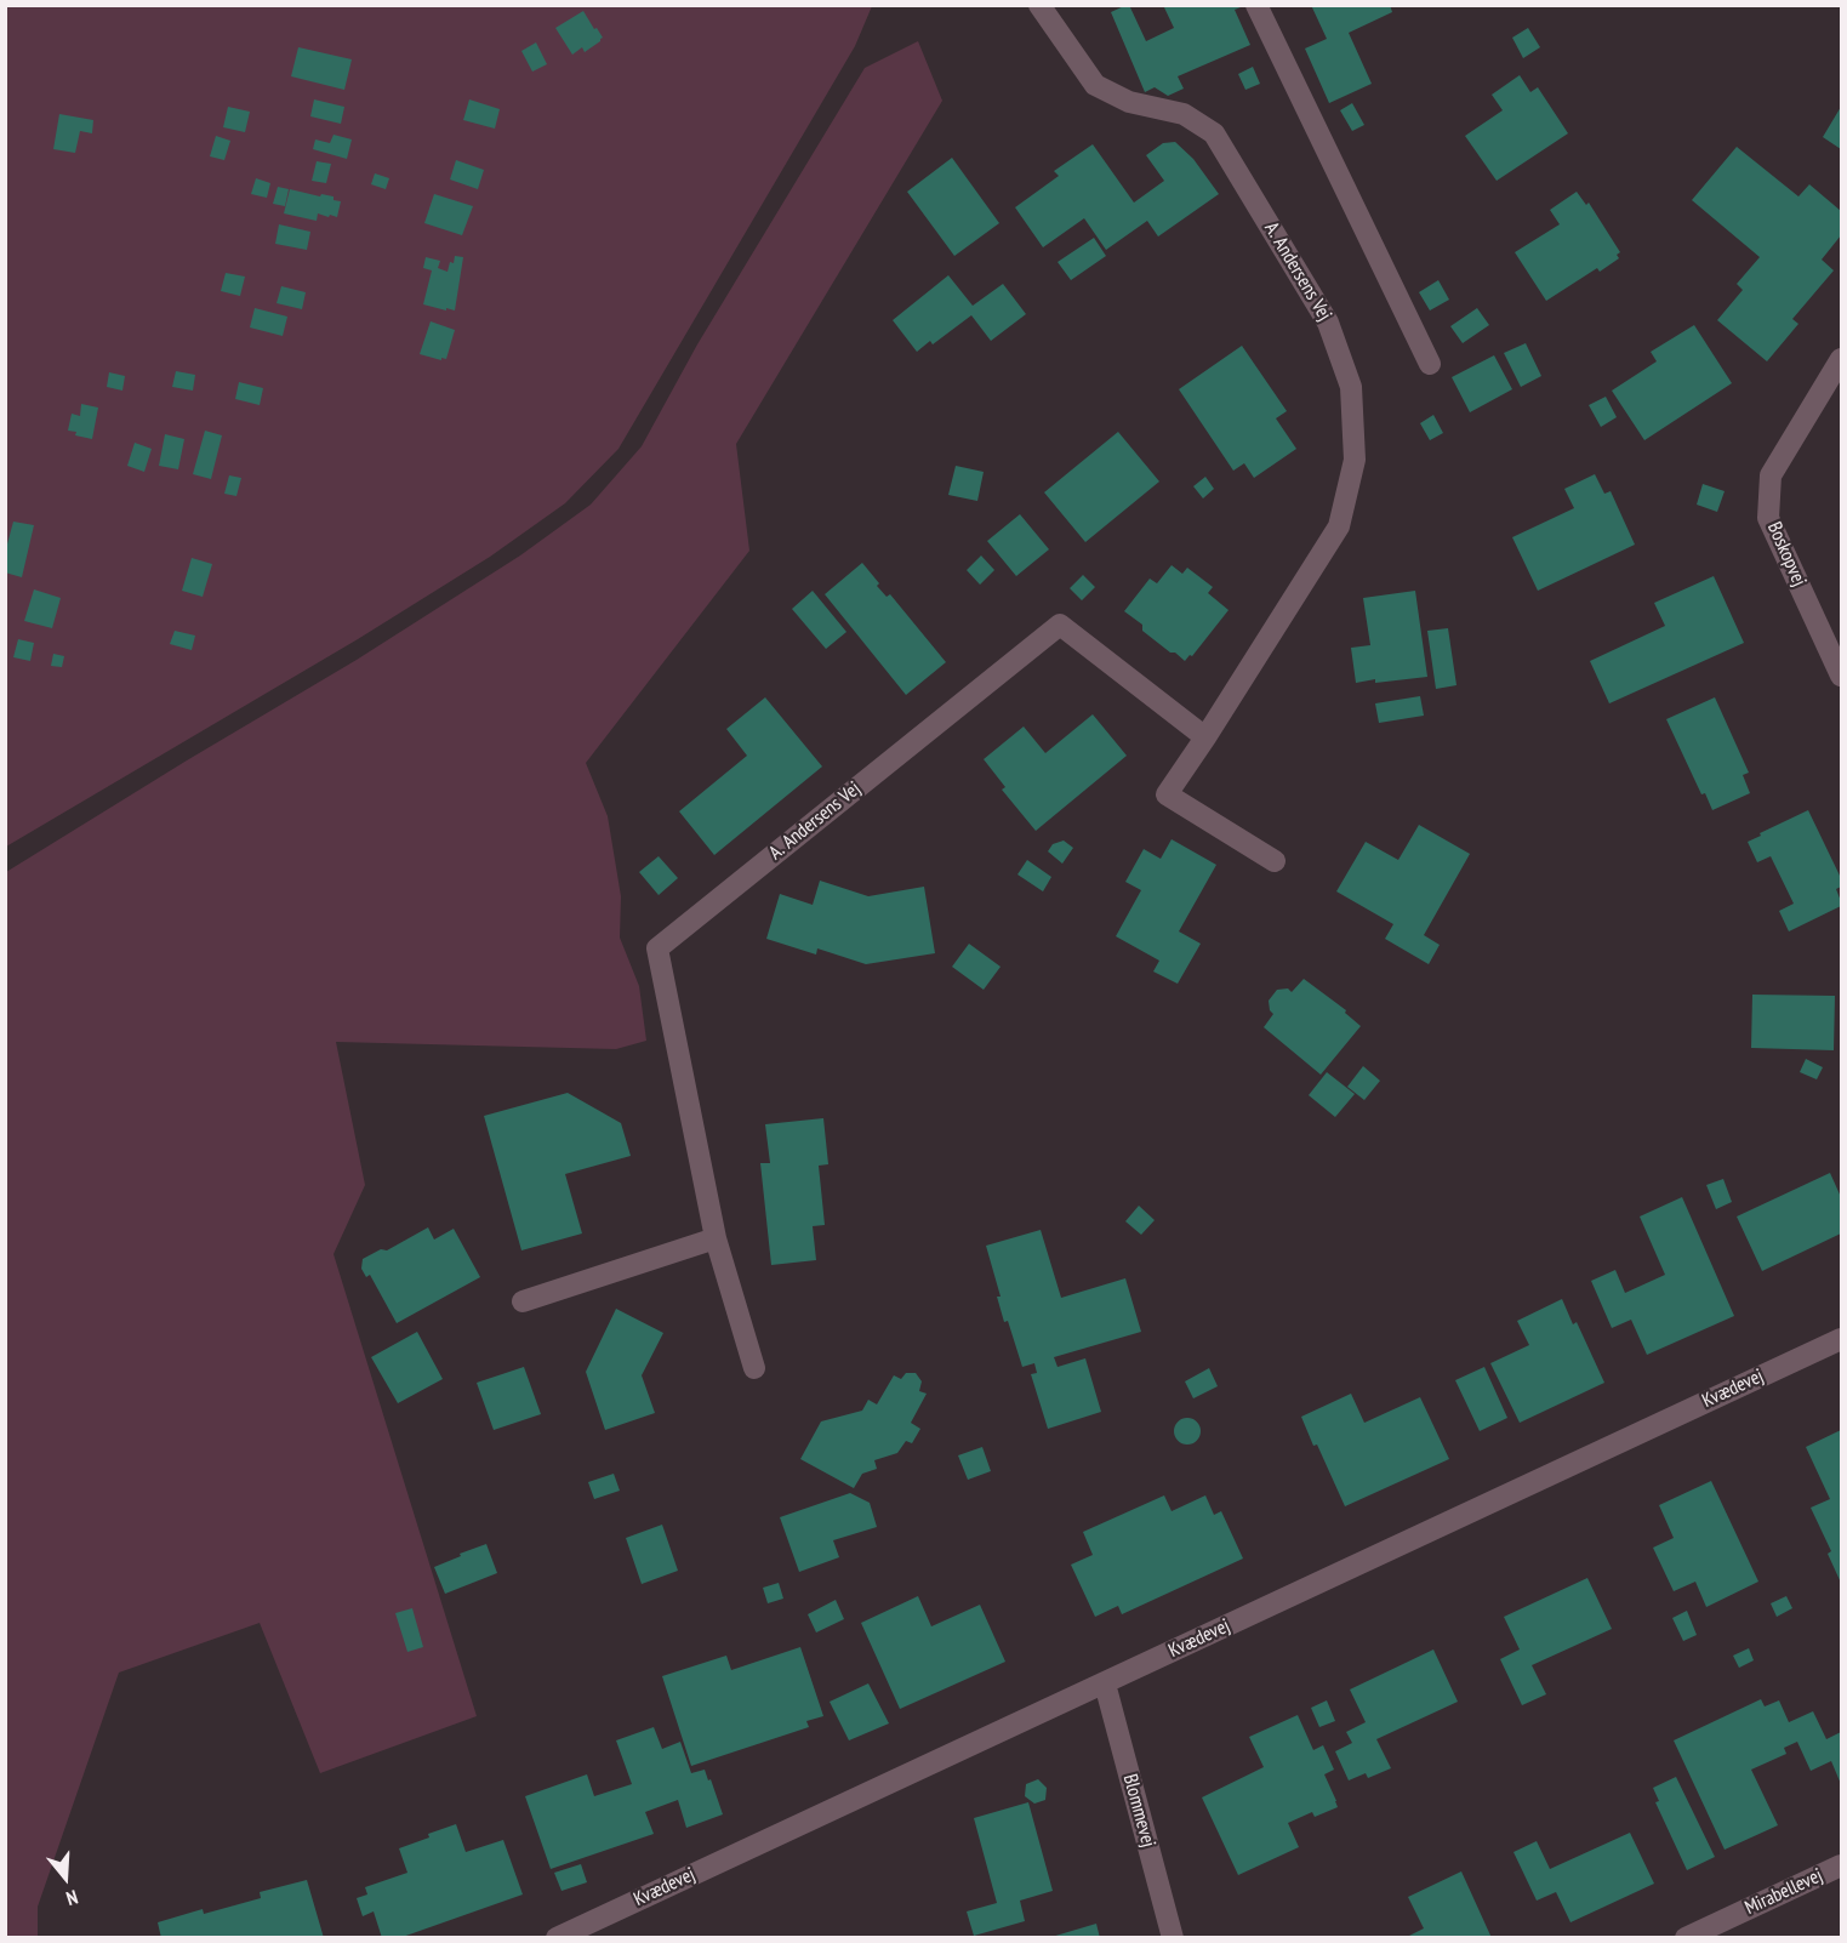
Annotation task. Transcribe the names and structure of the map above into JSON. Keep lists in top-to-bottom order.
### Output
{
  "streets": {
    "street": [
      "A. Andersens Vej",
      "Boskopvej",
      "Kvædevej",
      "Blommevej",
      "Mirabellevej"
    ]
  },
  "crossings": [
    ["Kvædevej", "Blommevej"]
  ],
  "north": "bottom"
}
